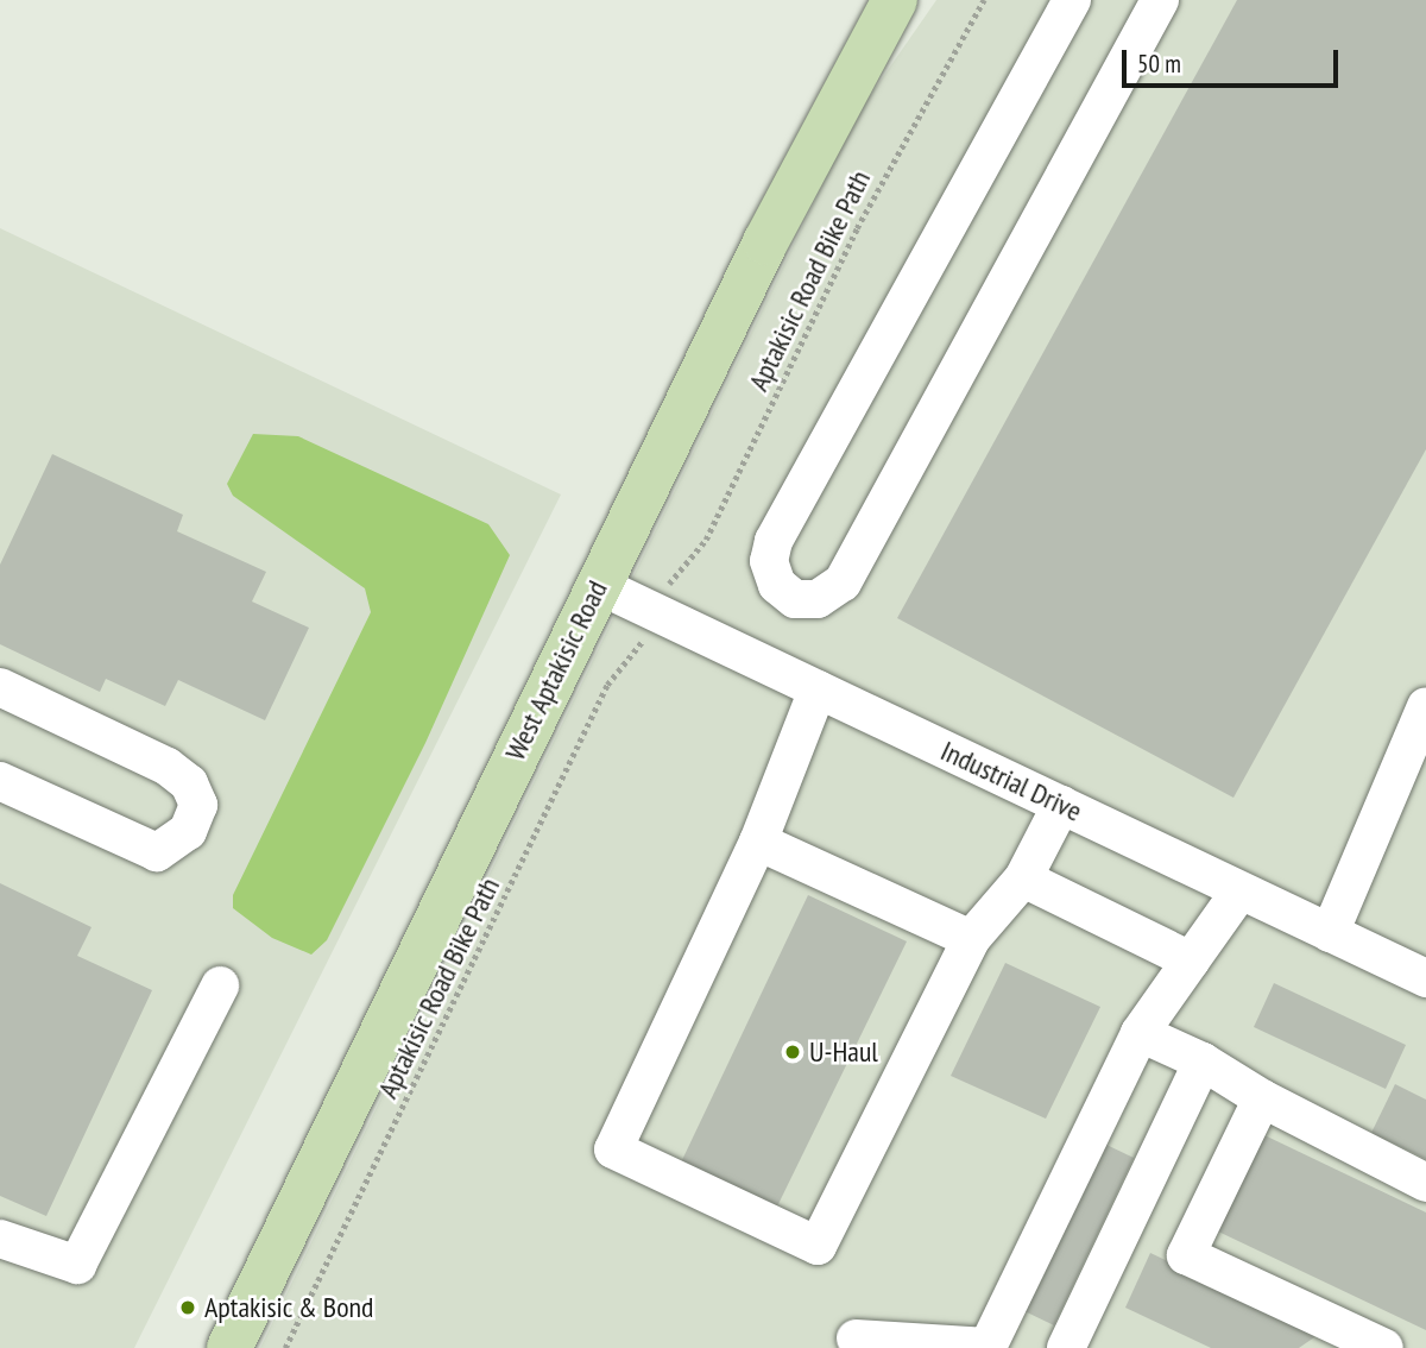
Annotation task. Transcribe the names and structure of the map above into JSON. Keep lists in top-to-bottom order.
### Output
{
  "streets": {
    "main road": ["West Aptakisic Road"],
    "street": ["Industrial Drive"],
    "path": ["Aptakisic Road Bike Path"]
  },
  "crossings": [
    ["West Aptakisic Road", "Industrial Drive"]
  ],
  "places": ["U-Haul", "Aptakisic & Bond"],
  "scale_bar": "50 m"
}
